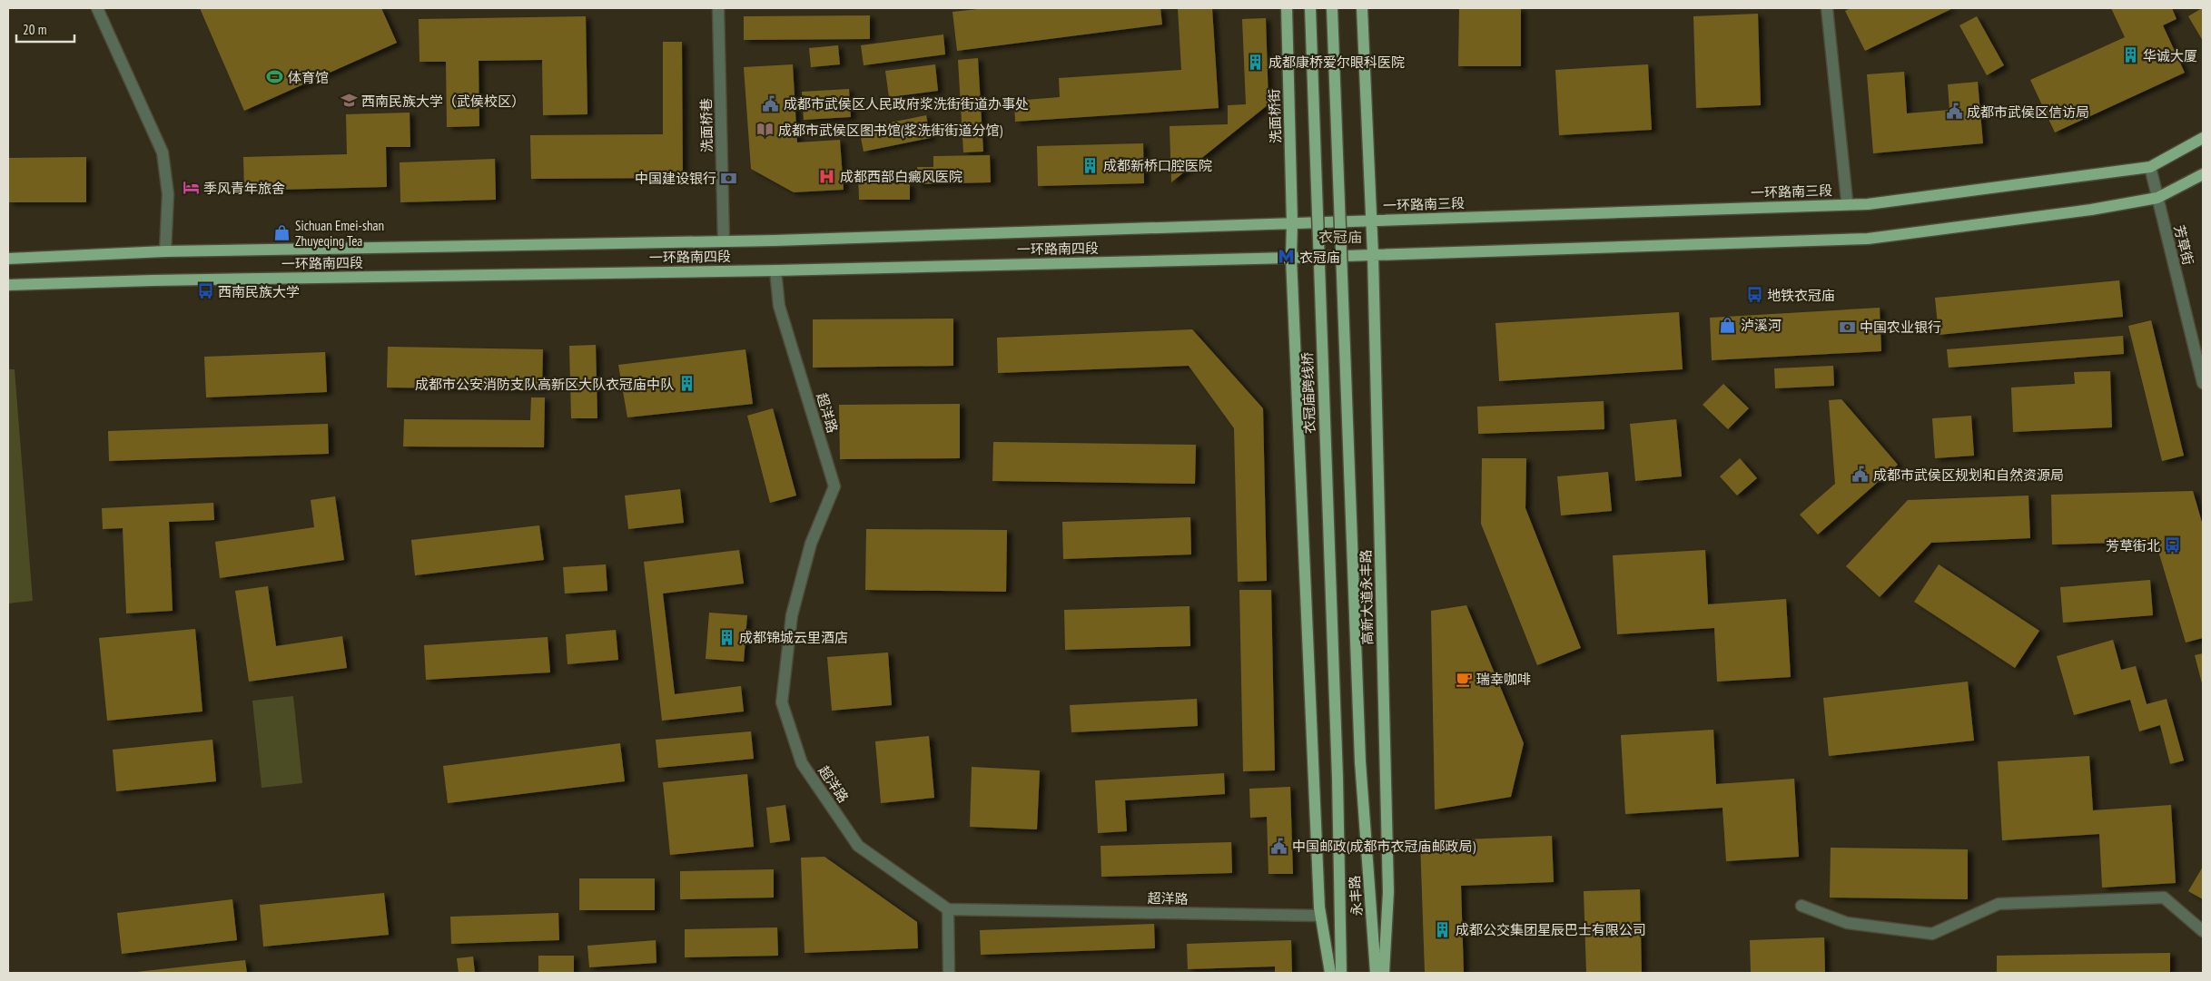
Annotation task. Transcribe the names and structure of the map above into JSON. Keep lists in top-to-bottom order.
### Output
{
  "streets": {
    "main road": [
      "洗面桥街",
      "一环路南三段",
      "一环路南四段",
      "衣冠庙跨线桥",
      "高新大道永丰路",
      "永丰路"
    ],
    "street": ["洗面桥巷", "芳草街", "超洋路"]
  },
  "crossings": [
    ["洗面桥街", "一环路南四段"],
    ["洗面桥巷", "一环路南四段"],
    ["一环路南三段", "芳草街"],
    ["一环路南三段", "一环路南四段"],
    ["一环路南三段", "高新大道永丰路"],
    ["一环路南四段", "超洋路"],
    ["一环路南四段", "高新大道永丰路"],
    ["衣冠庙跨线桥", "永丰路"]
  ],
  "districts": ["衣冠庙"],
  "places": {
    "building": [
      "华诚大厦",
      "成都康桥爱尔眼科医院",
      "成都新桥口腔医院",
      "成都市公安消防支队高新区大队衣冠庙中队",
      "成都锦城云里酒店",
      "成都公交集团星辰巴士有限公司"
    ],
    "sports": ["体育馆"],
    "school or university": ["西南民族大学（武侯校区）"],
    "public building": [
      "成都市武侯区人民政府浆洗街街道办事处",
      "成都市武侯区信访局",
      "成都市武侯区规划和自然资源局",
      "中国邮政(成都市衣冠庙邮政局)"
    ],
    "library": ["成都市武侯区图书馆(浆洗街街道分馆)"],
    "hospital": ["成都西部白癜风医院"],
    "bank": ["中国建设银行", "中国农业银行"],
    "hotel": ["季风青年旅舍"],
    "shop": ["Sichuan Emei-shan Zhuyeqing Tea", "泸溪河"],
    "metro station": ["衣冠庙"],
    "bus stop": ["西南民族大学", "地铁衣冠庙", "芳草街北"],
    "cafe": ["瑞幸咖啡"]
  },
  "scale_bar": "20 m"
}
